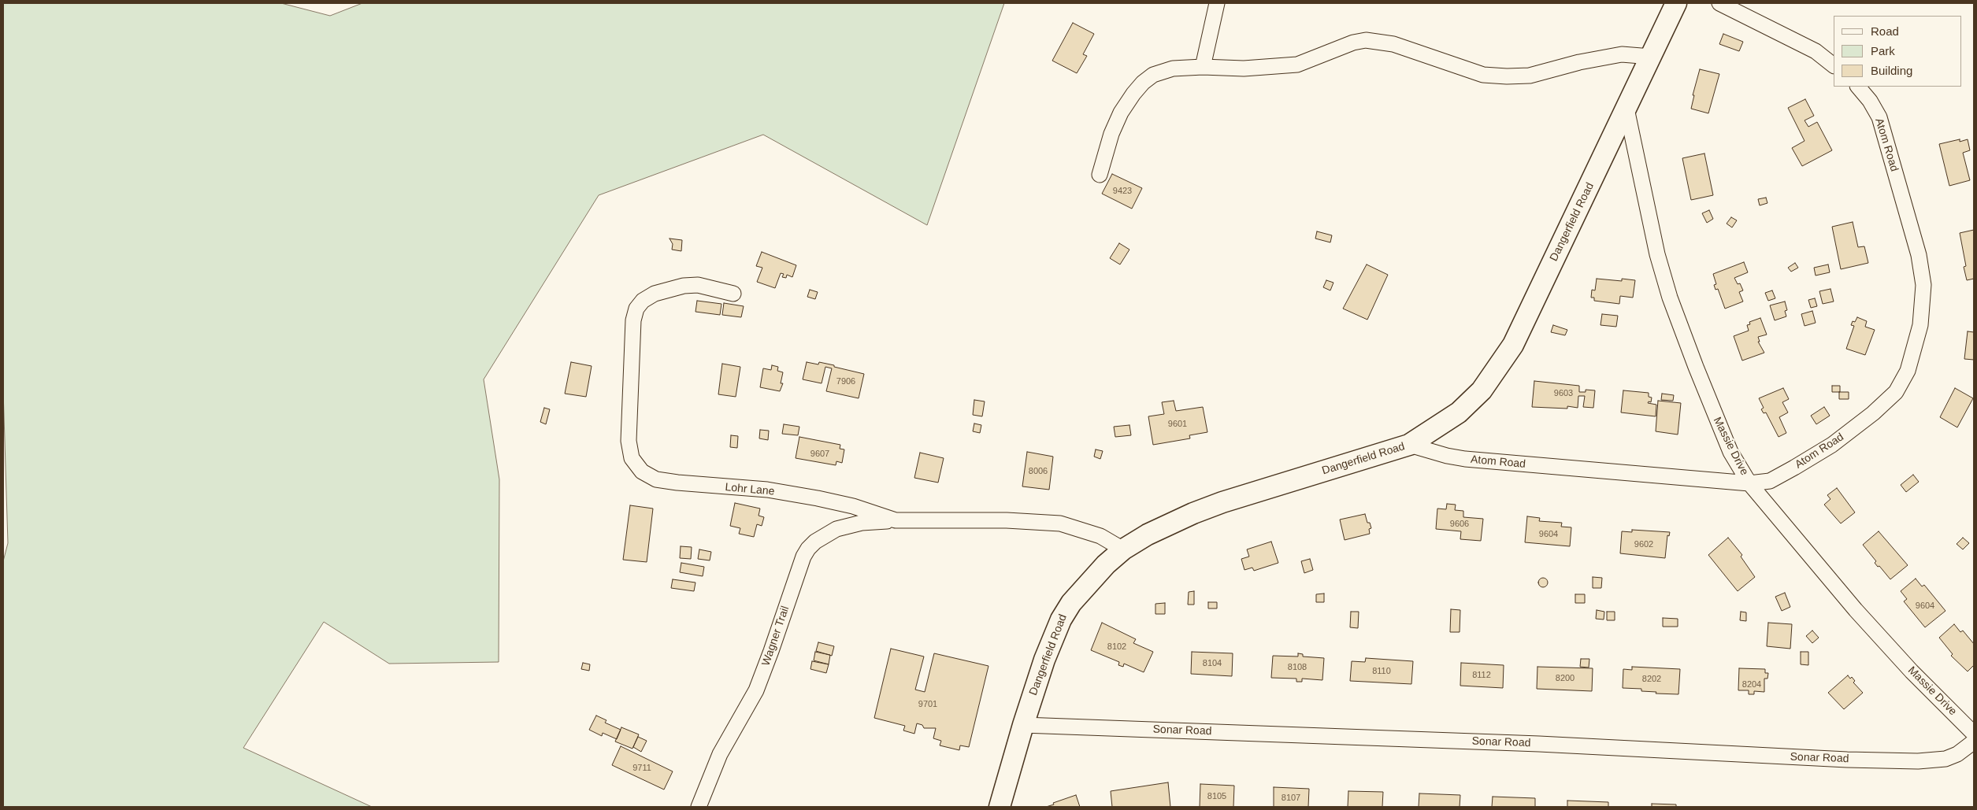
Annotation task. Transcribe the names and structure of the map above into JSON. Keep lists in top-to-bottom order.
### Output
{
  "streets": {
    "street": [
      "Atom Road",
      "Dangerfield Road",
      "Massie Drive",
      "Lohr Lane",
      "Wagner Trail",
      "Sonar Road"
    ]
  },
  "crossings": [
    ["Atom Road", "Dangerfield Road"],
    ["Atom Road", "Massie Drive"],
    ["Dangerfield Road", "Massie Drive"],
    ["Dangerfield Road", "Lohr Lane"],
    ["Dangerfield Road", "Sonar Road"],
    ["Lohr Lane", "Wagner Trail"]
  ],
  "house_numbers": [
    "9423",
    "7906",
    "9603",
    "9601",
    "9607",
    "8006",
    "9606",
    "9604",
    "9602",
    "9604",
    "8102",
    "8104",
    "8108",
    "8110",
    "8112",
    "8200",
    "8202",
    "8204",
    "9701",
    "9711",
    "8105",
    "8107"
  ],
  "legend": ["Road", "Park", "Building"]
}
